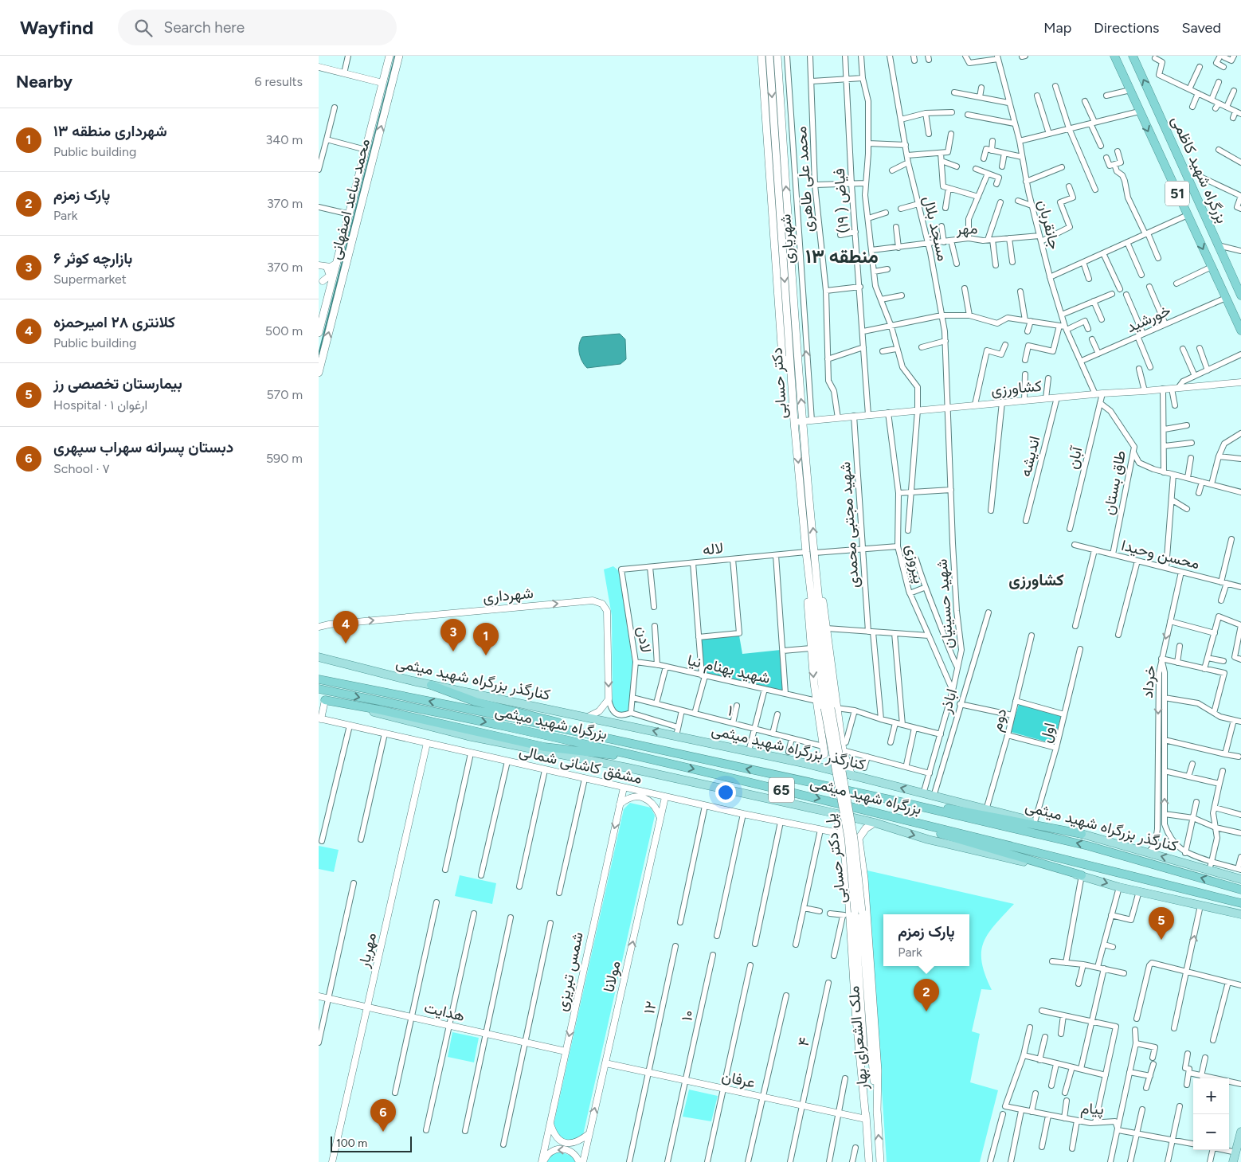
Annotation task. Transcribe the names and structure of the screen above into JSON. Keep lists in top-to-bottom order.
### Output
{
  "streets": {
    "highway": [
      "بزرگراه شهید کاظمی",
      "51",
      "بزرگراه شهید میثمی",
      "65"
    ],
    "main road": [
      "محمد ساعد اصفهانی",
      "دکتر حسابی",
      "کنارگذر بزرگراه شهید میثمی",
      "پل دکتر حسابی",
      "ملک الشعرای بهار"
    ],
    "street": [
      "محمد علی طاهری",
      "فیاض ( ۱۹)",
      "جانقربان",
      "مسجد بلال",
      "مهر",
      "شهریاری",
      "خورشید",
      "کشاورزی",
      "اندیشه",
      "آبان",
      "طاق بستان",
      "شهید مجتبی محمدی",
      "لاله",
      "محسن وحیدا",
      "پیروزی",
      "شهرداری",
      "شهید حسینیان",
      "لادن",
      "شهید بهنام نیا",
      "خرداد",
      "اباذر",
      "۱",
      "دوم",
      "اول",
      "مشفق کاشانی شمالی",
      "مهریار",
      "شمس تبریزی",
      "مولانا",
      "۱۲",
      "هدایت",
      "۱۰",
      "۴",
      "عرفان",
      "پیام"
    ]
  },
  "crossings": [
    ["بزرگراه شهید کاظمی", "خورشید"],
    ["محمد علی طاهری", "کشاورزی"],
    ["فیاض ( ۱۹)", "کشاورزی"],
    ["جانقربان", "مهر"],
    ["جانقربان", "خورشید"],
    ["جانقربان", "کشاورزی"],
    ["جانقربان", "آبان"],
    ["مسجد بلال", "مهر"],
    ["مسجد بلال", "کشاورزی"],
    ["مسجد بلال", "شهید حسینیان"],
    ["شهریاری", "کشاورزی"],
    ["دکتر حسابی", "کشاورزی"],
    ["دکتر حسابی", "لاله"],
    ["دکتر حسابی", "پل دکتر حسابی"],
    ["کشاورزی", "اندیشه"],
    ["کشاورزی", "آبان"],
    ["کشاورزی", "شهید مجتبی محمدی"],
    ["کشاورزی", "پیروزی"],
    ["کشاورزی", "شهید حسینیان"],
    ["آبان", "طاق بستان"],
    ["طاق بستان", "محسن وحیدا"],
    ["لاله", "لادن"],
    ["پیروزی", "شهید حسینیان"],
    ["شهید حسینیان", "کنارگذر بزرگراه شهید میثمی"],
    ["لادن", "شهید بهنام نیا"],
    ["لادن", "۱"],
    ["کنارگذر بزرگراه شهید میثمی", "خرداد"],
    ["کنارگذر بزرگراه شهید میثمی", "اباذر"],
    ["کنارگذر بزرگراه شهید میثمی", "دوم"],
    ["کنارگذر بزرگراه شهید میثمی", "اول"],
    ["مشفق کاشانی شمالی", "مهریار"],
    ["مشفق کاشانی شمالی", "شمس تبریزی"],
    ["مشفق کاشانی شمالی", "مولانا"],
    ["پل دکتر حسابی", "ملک الشعرای بهار"],
    ["مهریار", "هدایت"],
    ["شمس تبریزی", "هدایت"],
    ["مولانا", "عرفان"],
    ["۱۲", "عرفان"],
    ["۱۰", "عرفان"],
    ["ملک الشعرای بهار", "عرفان"],
    ["۴", "عرفان"]
  ],
  "one_way": ["شهریاری"],
  "districts": ["منطقه ۱۳", "کشاورزی"],
  "scale_bar": "100 m",
  "page": {
    "header": "Wayfind",
    "search": "Search here",
    "nav": ["Map", "Directions", "Saved"],
    "heading": ["Nearby", "6 results"],
    "list": [
      {
        "mark": "1",
        "name": "شهرداری منطقه ۱۳",
        "note": "Public building",
        "value": "340 m"
      },
      {
        "mark": "2",
        "name": "پارک زمزم",
        "note": "Park",
        "value": "370 m"
      },
      {
        "mark": "3",
        "name": "بازارچه کوثر ۶",
        "note": "Supermarket",
        "value": "370 m"
      },
      {
        "mark": "4",
        "name": "کلانتری ۲۸ امیرحمزه",
        "note": "Public building",
        "value": "500 m"
      },
      {
        "mark": "5",
        "name": "بیمارستان تخصصی رز",
        "note": "Hospital · ارغوان ۱",
        "value": "570 m"
      },
      {
        "mark": "6",
        "name": "دبستان پسرانه سهراب سپهری",
        "note": "School · ۷",
        "value": "590 m"
      }
    ],
    "pins": [
      "4",
      "3",
      "1",
      "5",
      "2",
      "6"
    ],
    "popup": ["پارک زمزم", "Park"],
    "map_buttons": ["+", "−"],
    "scale": "100 m"
  }
}
